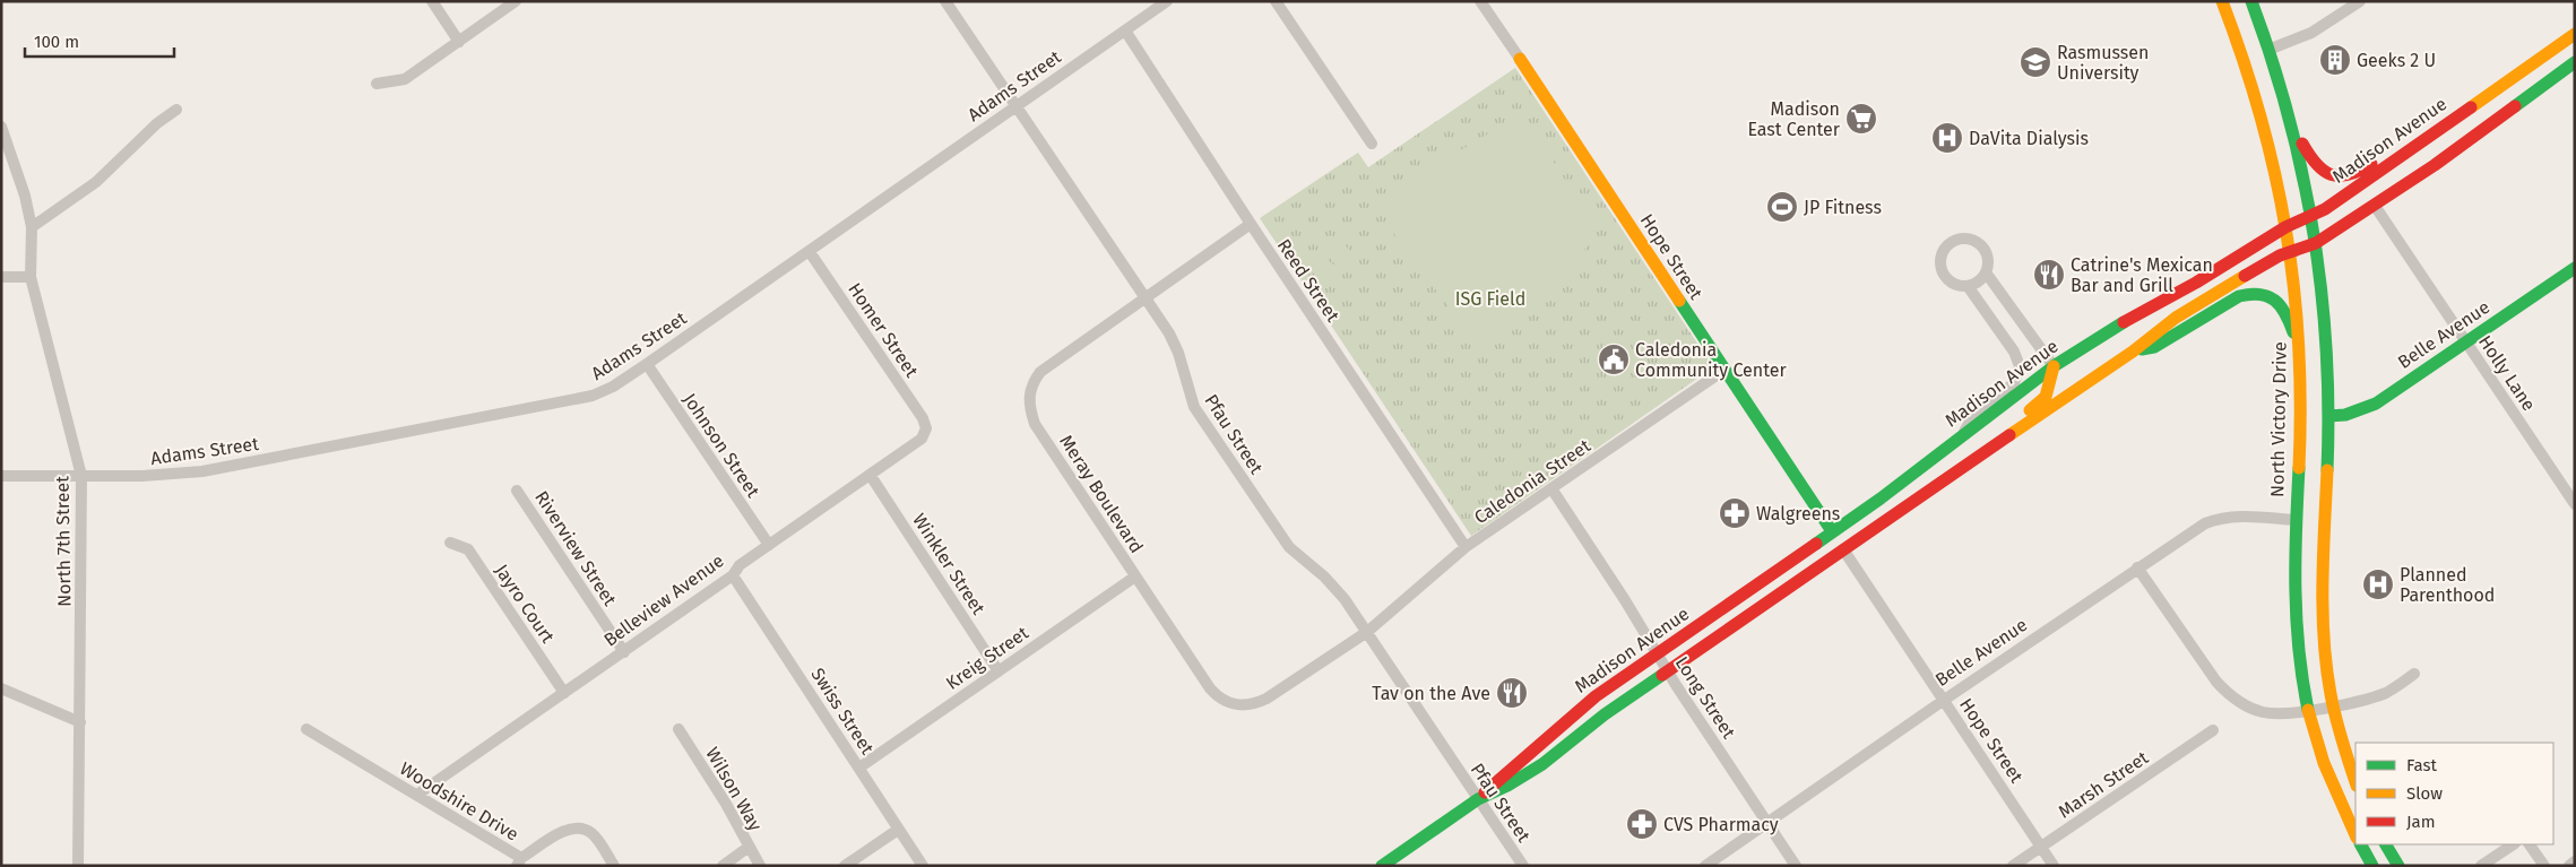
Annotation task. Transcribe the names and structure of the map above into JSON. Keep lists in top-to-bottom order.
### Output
{
  "streets": {
    "main road": [
      "Madison Avenue",
      "Hope Street",
      "Belle Avenue",
      "North Victory Drive"
    ],
    "street": [
      "Adams Street",
      "Reed Street",
      "Homer Street",
      "Holly Lane",
      "Pfau Street",
      "Johnson Street",
      "Caledonia Street",
      "Meray Boulevard",
      "North 7th Street",
      "Riverview Street",
      "Winkler Street",
      "Belleview Avenue",
      "Jayro Court",
      "Kreig Street",
      "Long Street",
      "Swiss Street",
      "Marsh Street",
      "Wilson Way",
      "Woodshire Drive"
    ]
  },
  "crossings": [
    ["Adams Street", "Reed Street"],
    ["Adams Street", "Homer Street"],
    ["Adams Street", "Pfau Street"],
    ["Adams Street", "Johnson Street"],
    ["Adams Street", "North 7th Street"],
    ["Madison Avenue", "Hope Street"],
    ["Madison Avenue", "Holly Lane"],
    ["Madison Avenue", "North Victory Drive"],
    ["Madison Avenue", "Pfau Street"],
    ["Madison Avenue", "Long Street"],
    ["Hope Street", "Belle Avenue"],
    ["Hope Street", "Caledonia Street"],
    ["Hope Street", "Marsh Street"],
    ["Reed Street", "Caledonia Street"],
    ["Reed Street", "Meray Boulevard"],
    ["Homer Street", "Belleview Avenue"],
    ["Belle Avenue", "Holly Lane"],
    ["Belle Avenue", "North Victory Drive"],
    ["Belle Avenue", "Long Street"],
    ["Pfau Street", "Caledonia Street"],
    ["Pfau Street", "Meray Boulevard"],
    ["Johnson Street", "Belleview Avenue"],
    ["Caledonia Street", "Meray Boulevard"],
    ["Caledonia Street", "Long Street"],
    ["Meray Boulevard", "Kreig Street"],
    ["Riverview Street", "Belleview Avenue"],
    ["Winkler Street", "Belleview Avenue"],
    ["Winkler Street", "Kreig Street"],
    ["Belleview Avenue", "Jayro Court"],
    ["Belleview Avenue", "Swiss Street"],
    ["Belleview Avenue", "Woodshire Drive"],
    ["Kreig Street", "Swiss Street"]
  ],
  "parks": ["ISG Field"],
  "places": {
    "building": ["Geeks 2 U"],
    "school or university": ["Rasmussen University"],
    "supermarket": ["Madison East Center"],
    "hospital": ["DaVita Dialysis", "Planned Parenthood"],
    "sports": ["JP Fitness"],
    "restaurant": ["Catrine's Mexican Bar and Grill", "Tav on the Ave"],
    "public building": ["Caledonia Community Center"],
    "pharmacy": ["Walgreens", "CVS Pharmacy"]
  },
  "legend": ["Fast", "Slow", "Jam"],
  "scale_bar": "100 m"
}
